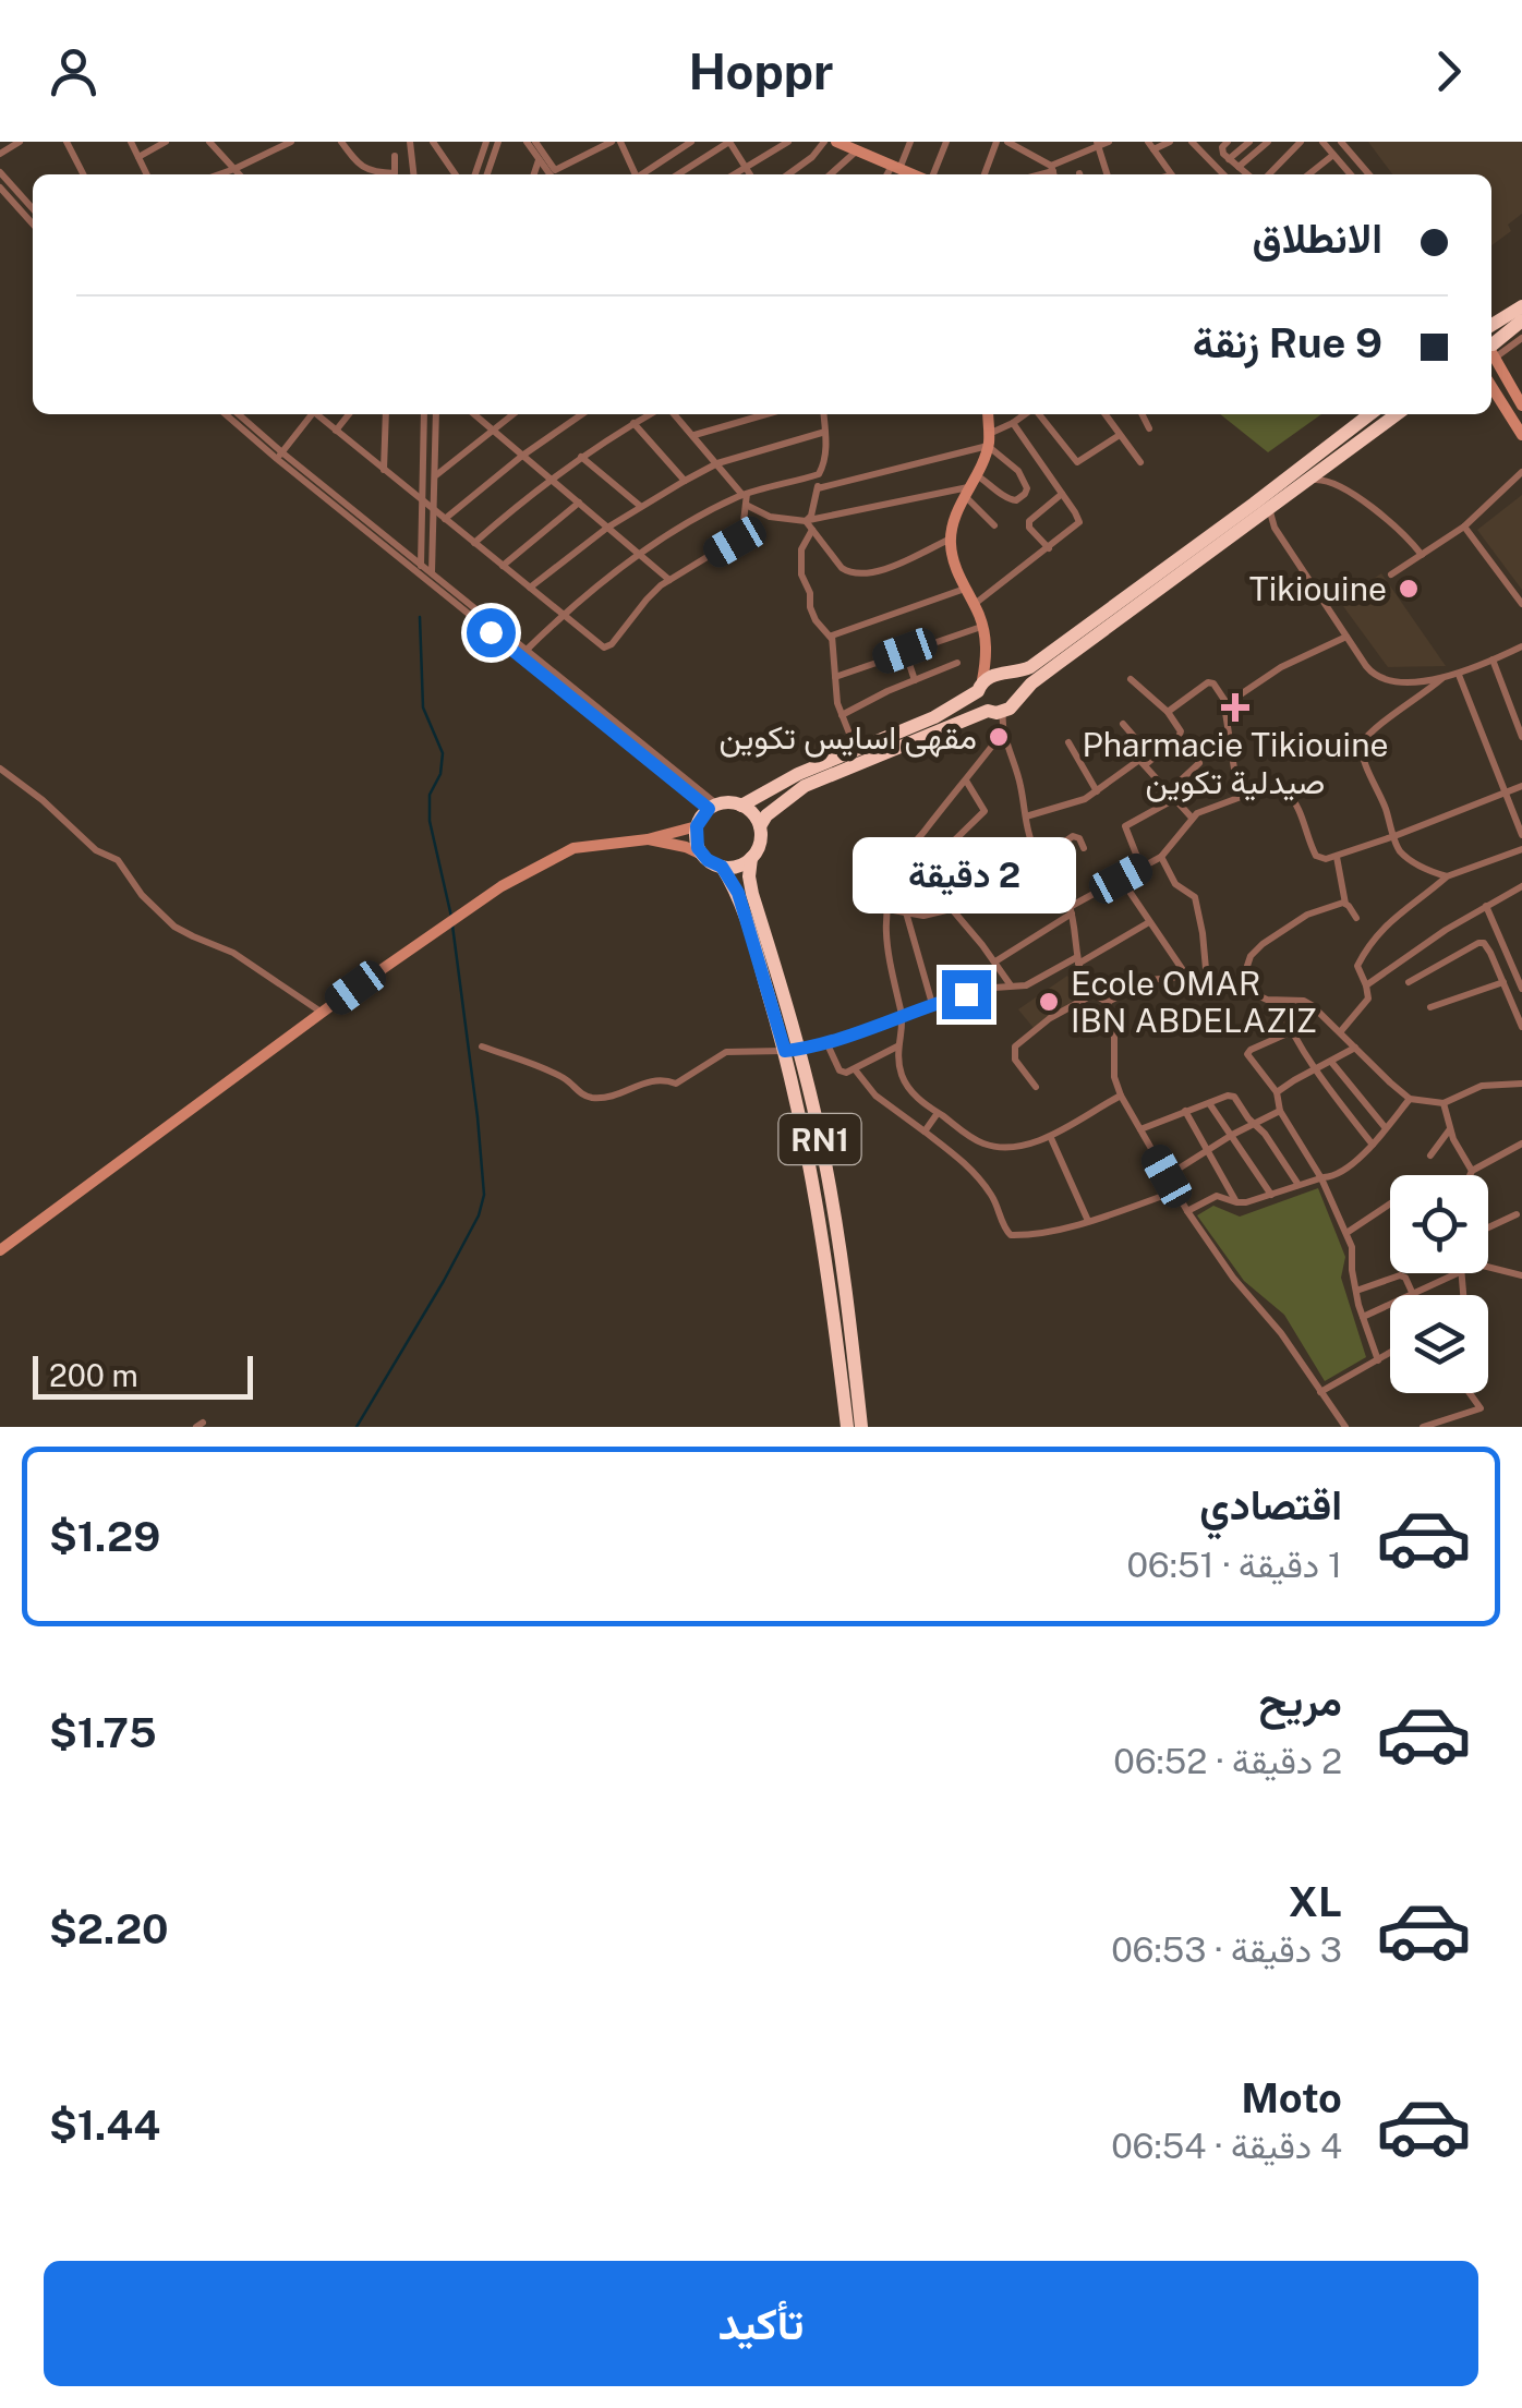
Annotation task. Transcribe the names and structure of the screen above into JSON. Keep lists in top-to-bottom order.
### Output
{
  "streets": {
    "highway": ["RN1"]
  },
  "places": {
    "other": ["Tikiouine", "مقهى اسايس تكوين", "Ecole OMAR IBN ABDELAZIZ"],
    "health": ["Pharmacie Tikiouine صيدلية تكوين"]
  },
  "scale_bar": "200 m",
  "page": {
    "header": "Hoppr",
    "banner": ["الانطلاق", "Rue 9 زنقة"],
    "bubble": "2 دقيقة",
    "scale": "200 m",
    "list": [
      {
        "name": "اقتصادي",
        "note": "1 دقيقة · 06:51",
        "value": "$1.29"
      },
      {
        "name": "مريح",
        "note": "2 دقيقة · 06:52",
        "value": "$1.75"
      },
      {
        "name": "XL",
        "note": "3 دقيقة · 06:53",
        "value": "$2.20"
      },
      {
        "name": "Moto",
        "note": "4 دقيقة · 06:54",
        "value": "$1.44"
      }
    ],
    "buttons": "تأكيد"
  }
}
